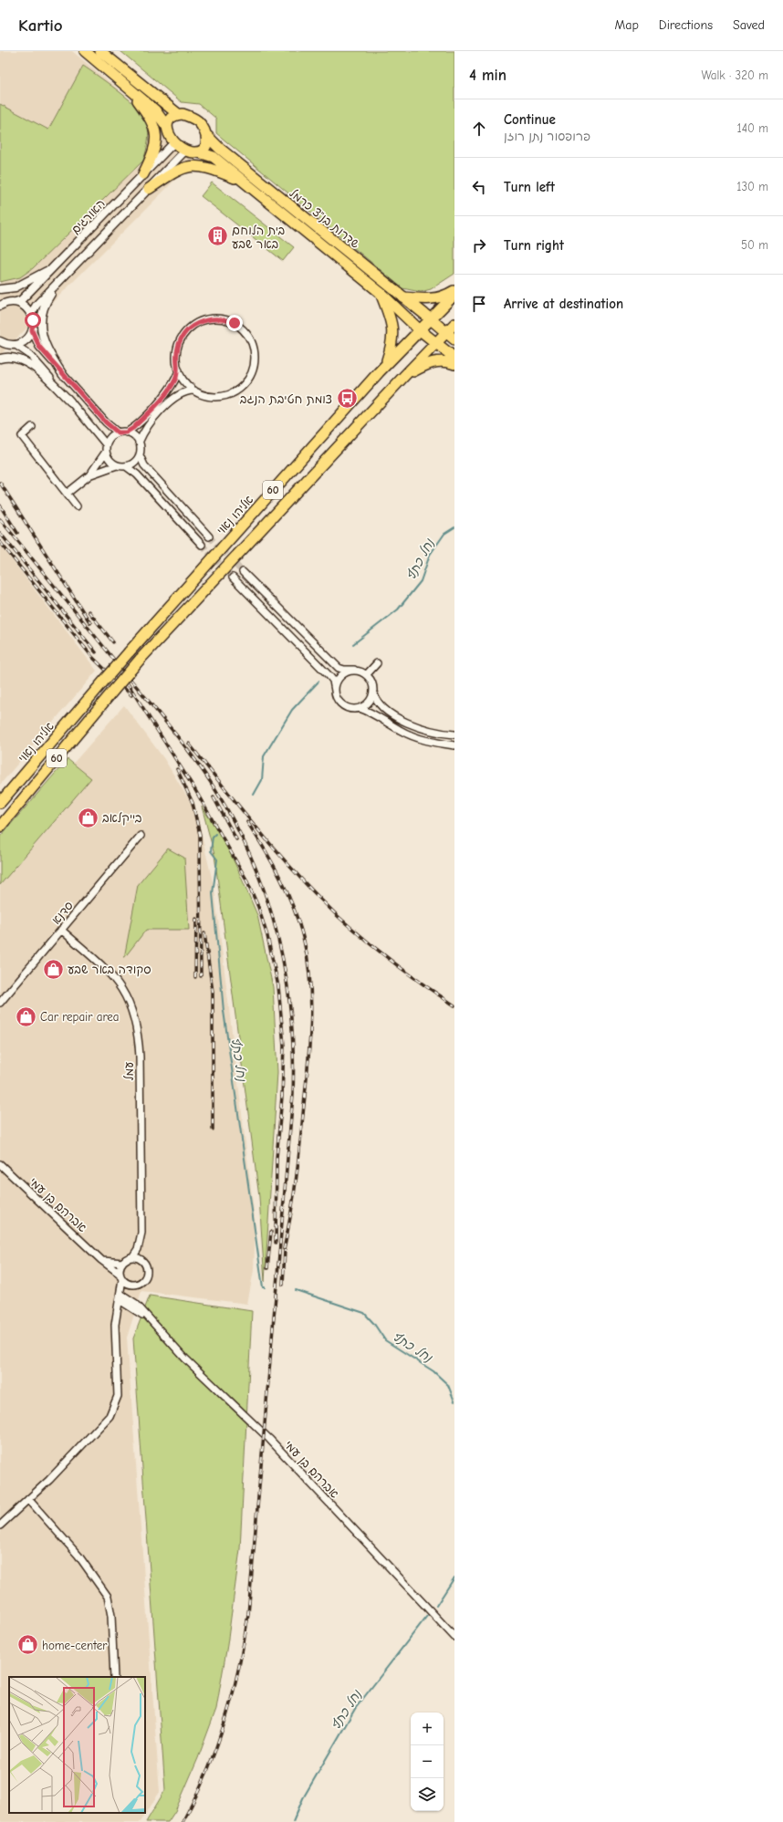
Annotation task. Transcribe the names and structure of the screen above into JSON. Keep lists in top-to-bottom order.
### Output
{
  "streets": {
    "main road": ["שדרות בנ\"צ כרמל", "60", "אליהו נאוי"],
    "street": [
      "האורגים",
      "סדנא",
      "עמל",
      "אברהם בן עמי"
    ]
  },
  "crossings": [
    ["האורגים", "שדרות בנ\"צ כרמל"],
    ["שדרות בנ\"צ כרמל", "60"],
    ["שדרות בנ\"צ כרמל", "אליהו נאוי"],
    ["60", "אליהו נאוי"],
    ["סדנא", "עמל"],
    ["עמל", "אברהם בן עמי"]
  ],
  "water": ["נחל כתף"],
  "places": {
    "building": ["בית הלוחם באר שבע"],
    "bus stop": ["צומת חטיבת הנגב"],
    "shop": [
      "בייקלאב",
      "סקודה באר שבע",
      "Car repair area",
      "home-center"
    ]
  },
  "page": {
    "header": "Kartio",
    "nav": ["Map", "Directions", "Saved"],
    "heading": ["4 min", "Walk · 320 m"],
    "list": [
      ["Continue", "פרופסור נתן רוזן", "140 m"],
      ["Turn left", "130 m"],
      ["Turn right", "50 m"],
      "Arrive at destination"
    ],
    "map_buttons": ["+", "−"]
  }
}
